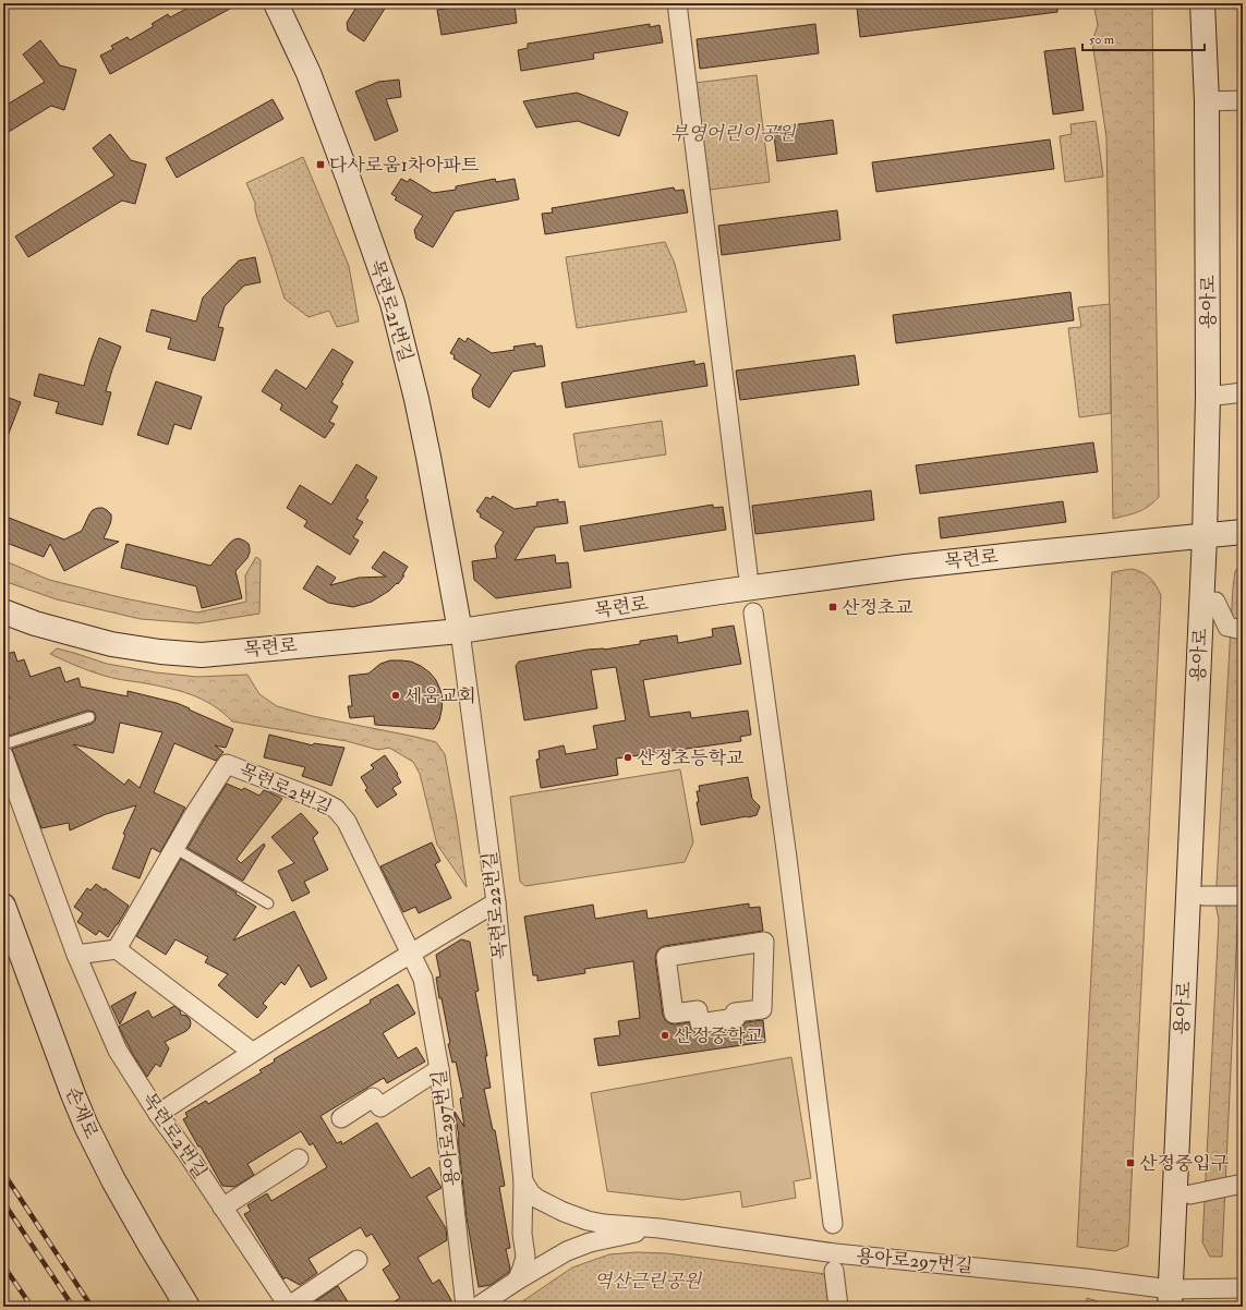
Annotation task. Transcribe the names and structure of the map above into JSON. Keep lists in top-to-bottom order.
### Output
{
  "streets": {
    "main road": [
      "용아로",
      "목련로21번길",
      "목련로",
      "손재로"
    ],
    "street": ["목련로2번길", "목련로22번길", "용아로297번길"]
  },
  "crossings": [
    ["용아로", "목련로"],
    ["용아로", "용아로297번길"],
    ["목련로21번길", "목련로"],
    ["목련로21번길", "목련로22번길"],
    ["목련로", "목련로22번길"],
    ["목련로2번길", "용아로297번길"],
    ["목련로22번길", "용아로297번길"]
  ],
  "parks": ["부영어린이공원", "역산근린공원"],
  "places": {
    "transit": ["다사로움1차아파트", "산정초교", "산정중입구"],
    "other": ["세움교회", "산정초등학교", "산정중학교"]
  },
  "scale_bar": "50 m"
}
